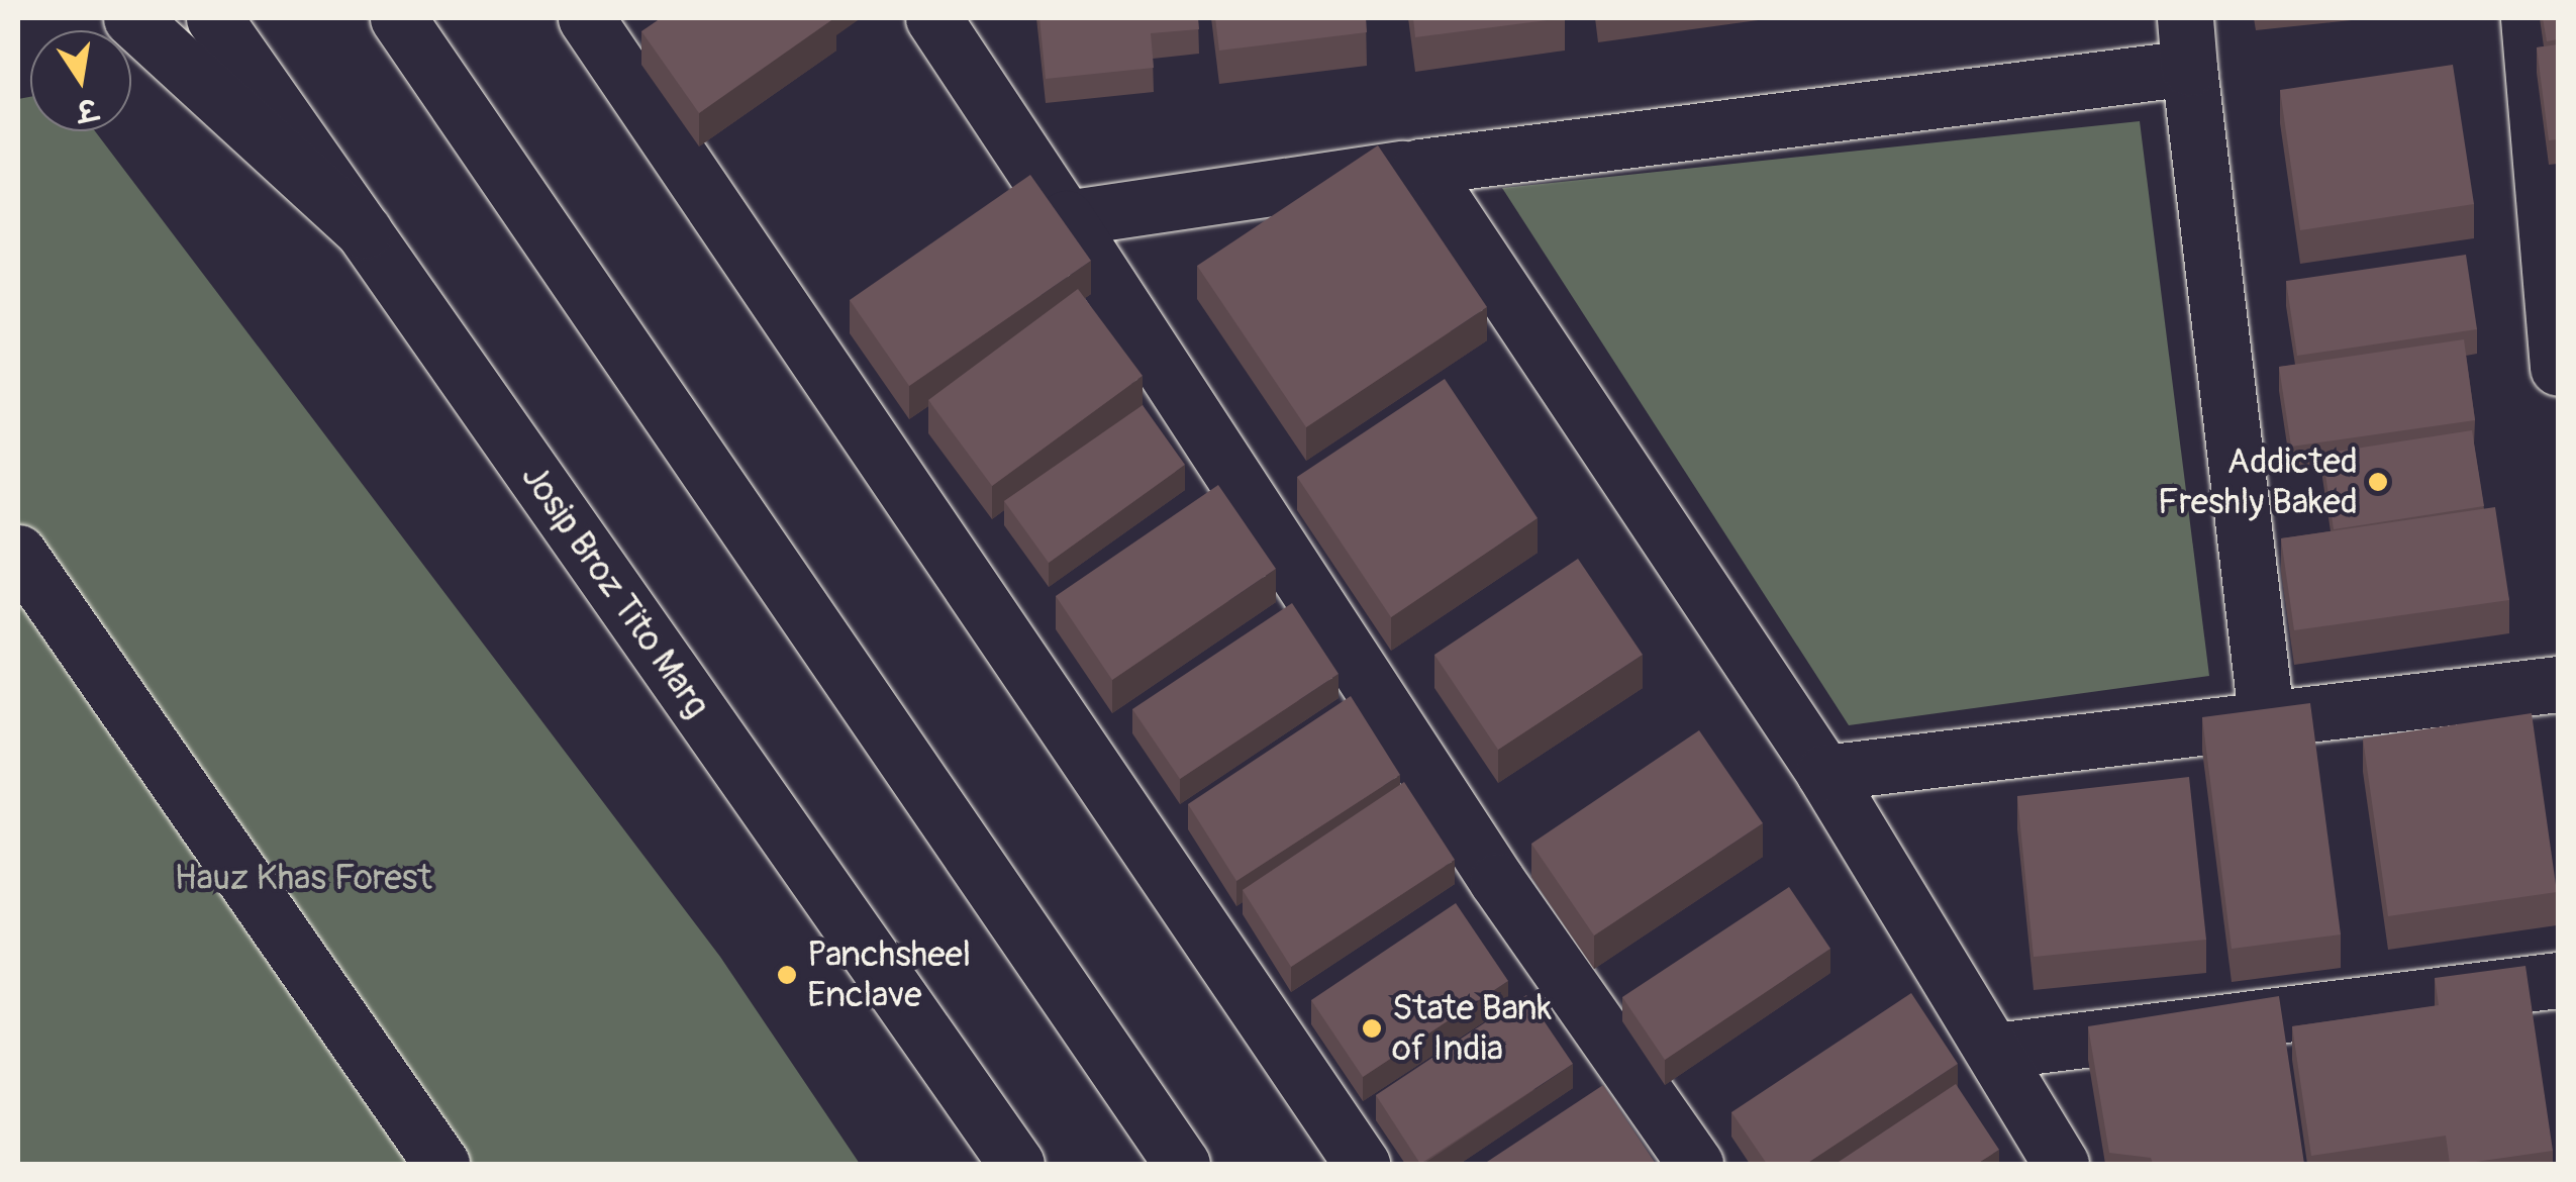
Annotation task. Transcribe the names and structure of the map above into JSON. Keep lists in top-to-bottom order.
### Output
{
  "streets": {
    "street": ["Josip Broz Tito Marg"]
  },
  "parks": ["Hauz Khas Forest"],
  "places": ["Addicted Freshly Baked", "Panchsheel Enclave", "State Bank of India"],
  "north": "bottom"
}
